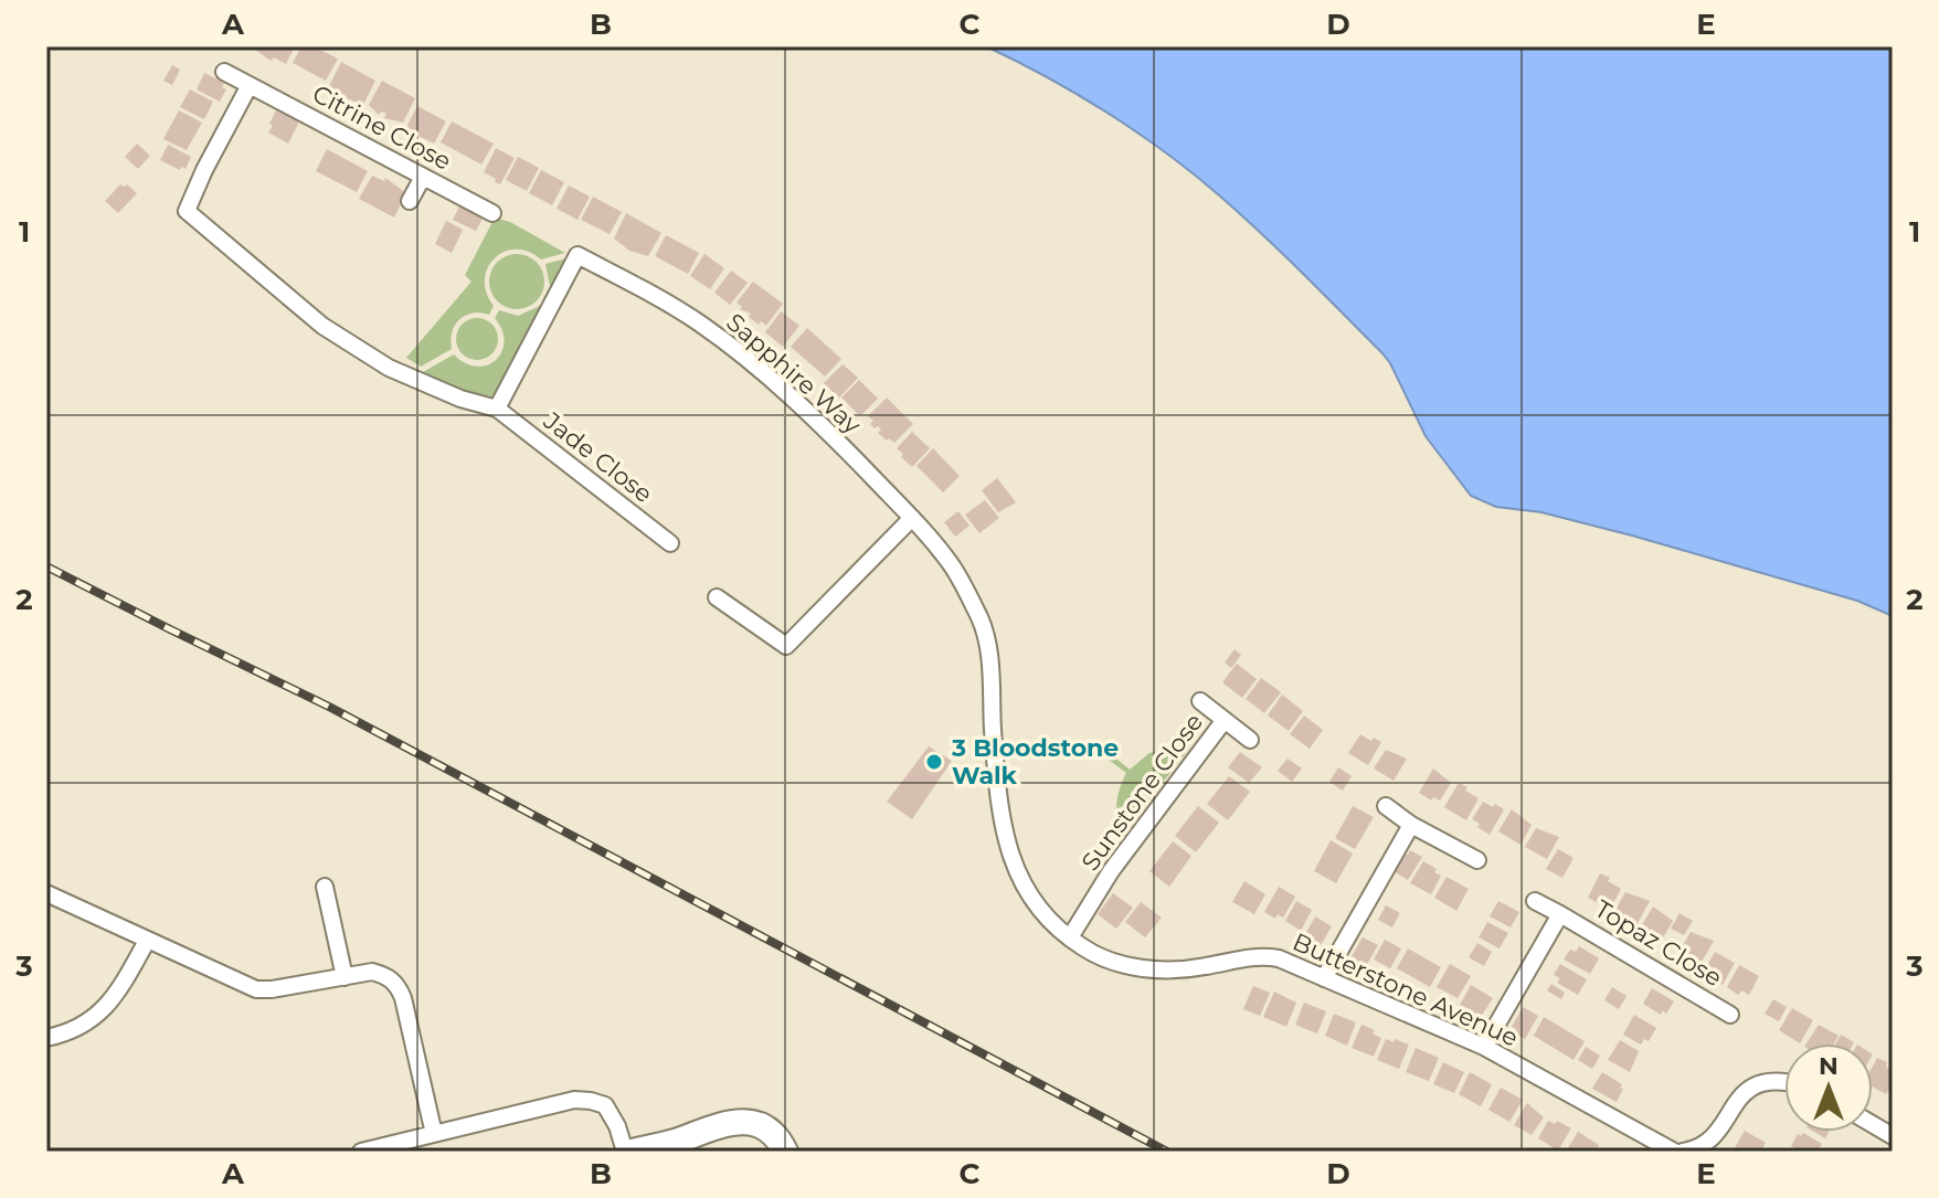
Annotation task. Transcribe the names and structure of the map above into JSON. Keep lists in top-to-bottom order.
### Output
{
  "streets": {
    "street": [
      "Citrine Close",
      "Sapphire Way",
      "Jade Close",
      "Sunstone Close",
      "Topaz Close",
      "Butterstone Avenue"
    ]
  },
  "crossings": [
    ["Sapphire Way", "Jade Close"],
    ["Sapphire Way", "Butterstone Avenue"],
    ["Sunstone Close", "Butterstone Avenue"],
    ["Topaz Close", "Butterstone Avenue"]
  ],
  "places": ["3 Bloodstone Walk"],
  "north": "top",
  "grid": {
    "columns": [
      "A",
      "B",
      "C",
      "D",
      "E"
    ],
    "rows": ["1", "2", "3"]
  }
}
